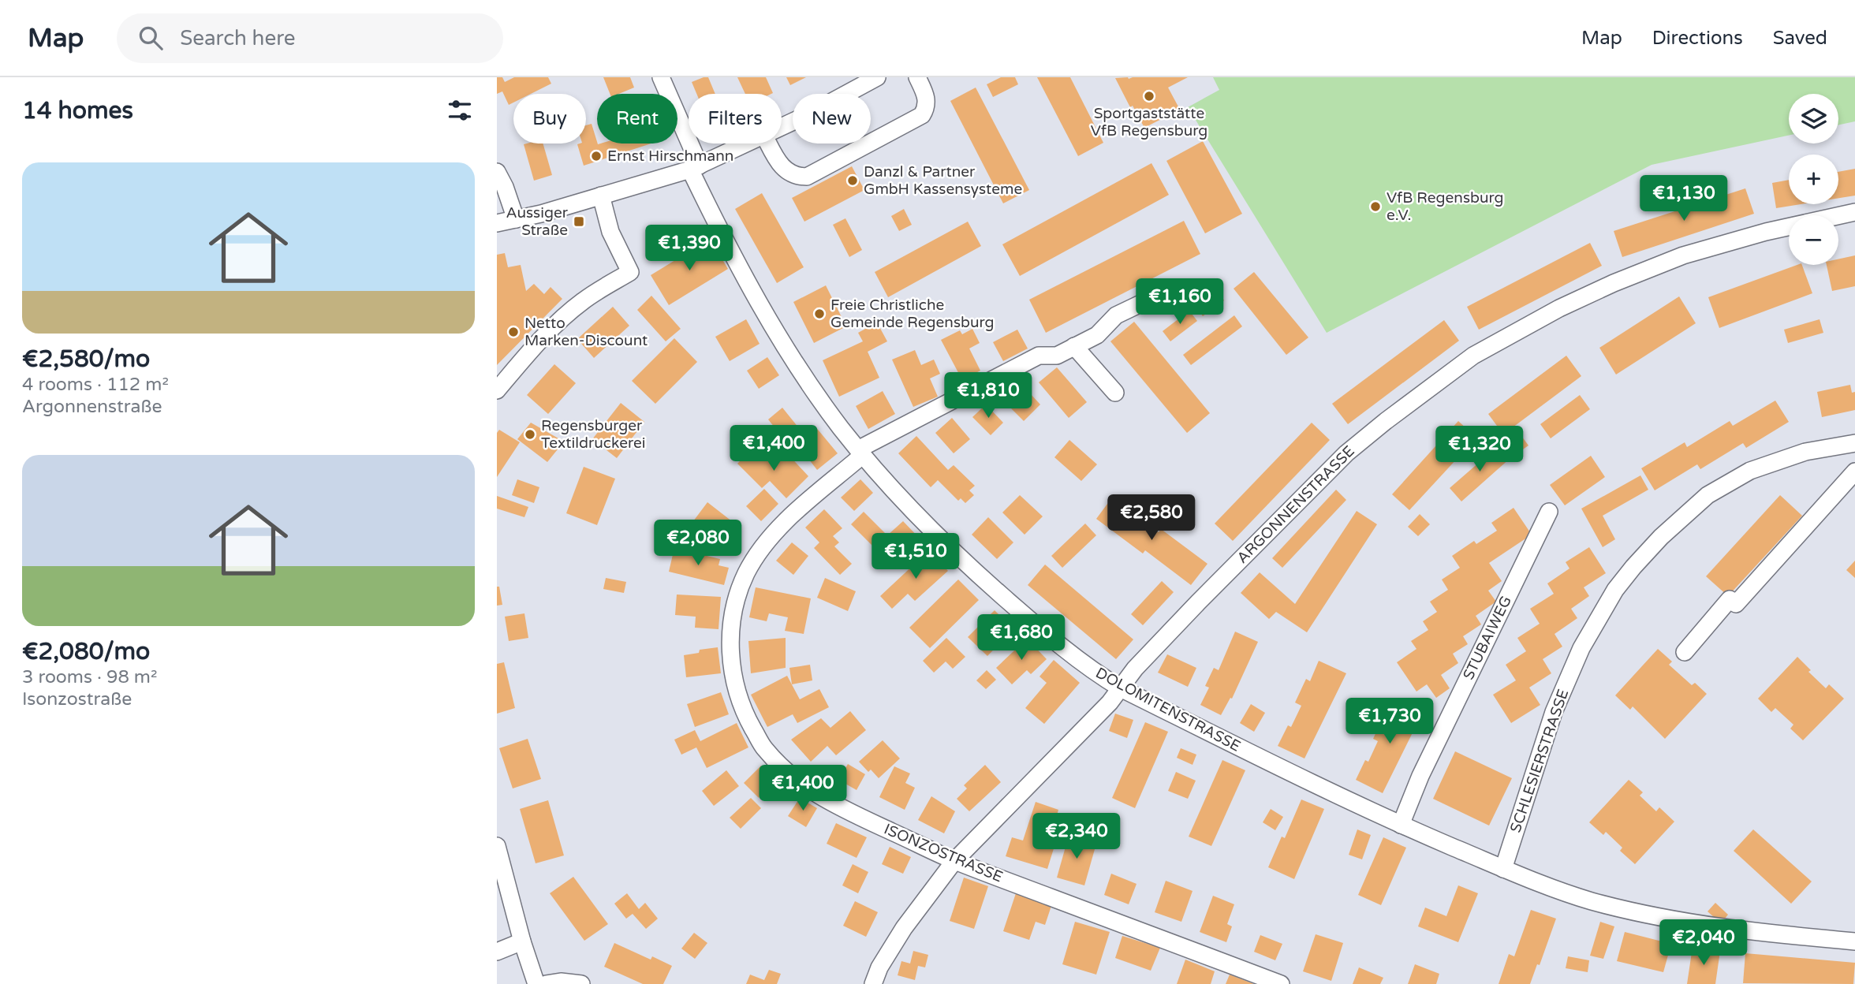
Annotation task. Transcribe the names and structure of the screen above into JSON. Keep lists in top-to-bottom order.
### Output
{
  "streets": {
    "street": [
      "ARGONNENSTRASSE",
      "STUBAIWEG",
      "DOLOMITENSTRASSE",
      "SCHLESIERSTRASSE",
      "ISONZOSTRASSE"
    ]
  },
  "crossings": [
    ["ARGONNENSTRASSE", "DOLOMITENSTRASSE"],
    ["ARGONNENSTRASSE", "ISONZOSTRASSE"],
    ["STUBAIWEG", "DOLOMITENSTRASSE"],
    ["DOLOMITENSTRASSE", "SCHLESIERSTRASSE"],
    ["DOLOMITENSTRASSE", "ISONZOSTRASSE"]
  ],
  "places": {
    "other": [
      "Sportgaststätte VfB Regensburg",
      "Ernst Hirschmann",
      "Danzl & Partner GmbH Kassensysteme",
      "VfB Regensburg e.V.",
      "Freie Christliche Gemeinde Regensburg",
      "Netto Marken-Discount",
      "Regensburger Textildruckerei"
    ],
    "transit": ["Aussiger Straße"]
  },
  "page": {
    "header": "Map",
    "search": "Search here",
    "nav": ["Map", "Directions", "Saved"],
    "heading": "14 homes",
    "map_buttons": ["+", "−"],
    "chip": [
      "Buy",
      "Rent",
      "Filters",
      "New"
    ],
    "list": [
      {
        "name": "€2,580/mo",
        "note": "4 rooms · 112 m² · Argonnenstraße"
      },
      {
        "name": "€2,080/mo",
        "note": "3 rooms · 98 m² · Isonzostraße"
      }
    ],
    "price": [
      "€1,130",
      "€1,390",
      "€1,160",
      "€1,810",
      "€1,400",
      "€1,320",
      "€2,580",
      "€2,080",
      "€1,510",
      "€1,680",
      "€1,730",
      "€1,400",
      "€2,340",
      "€2,040"
    ]
  }
}
